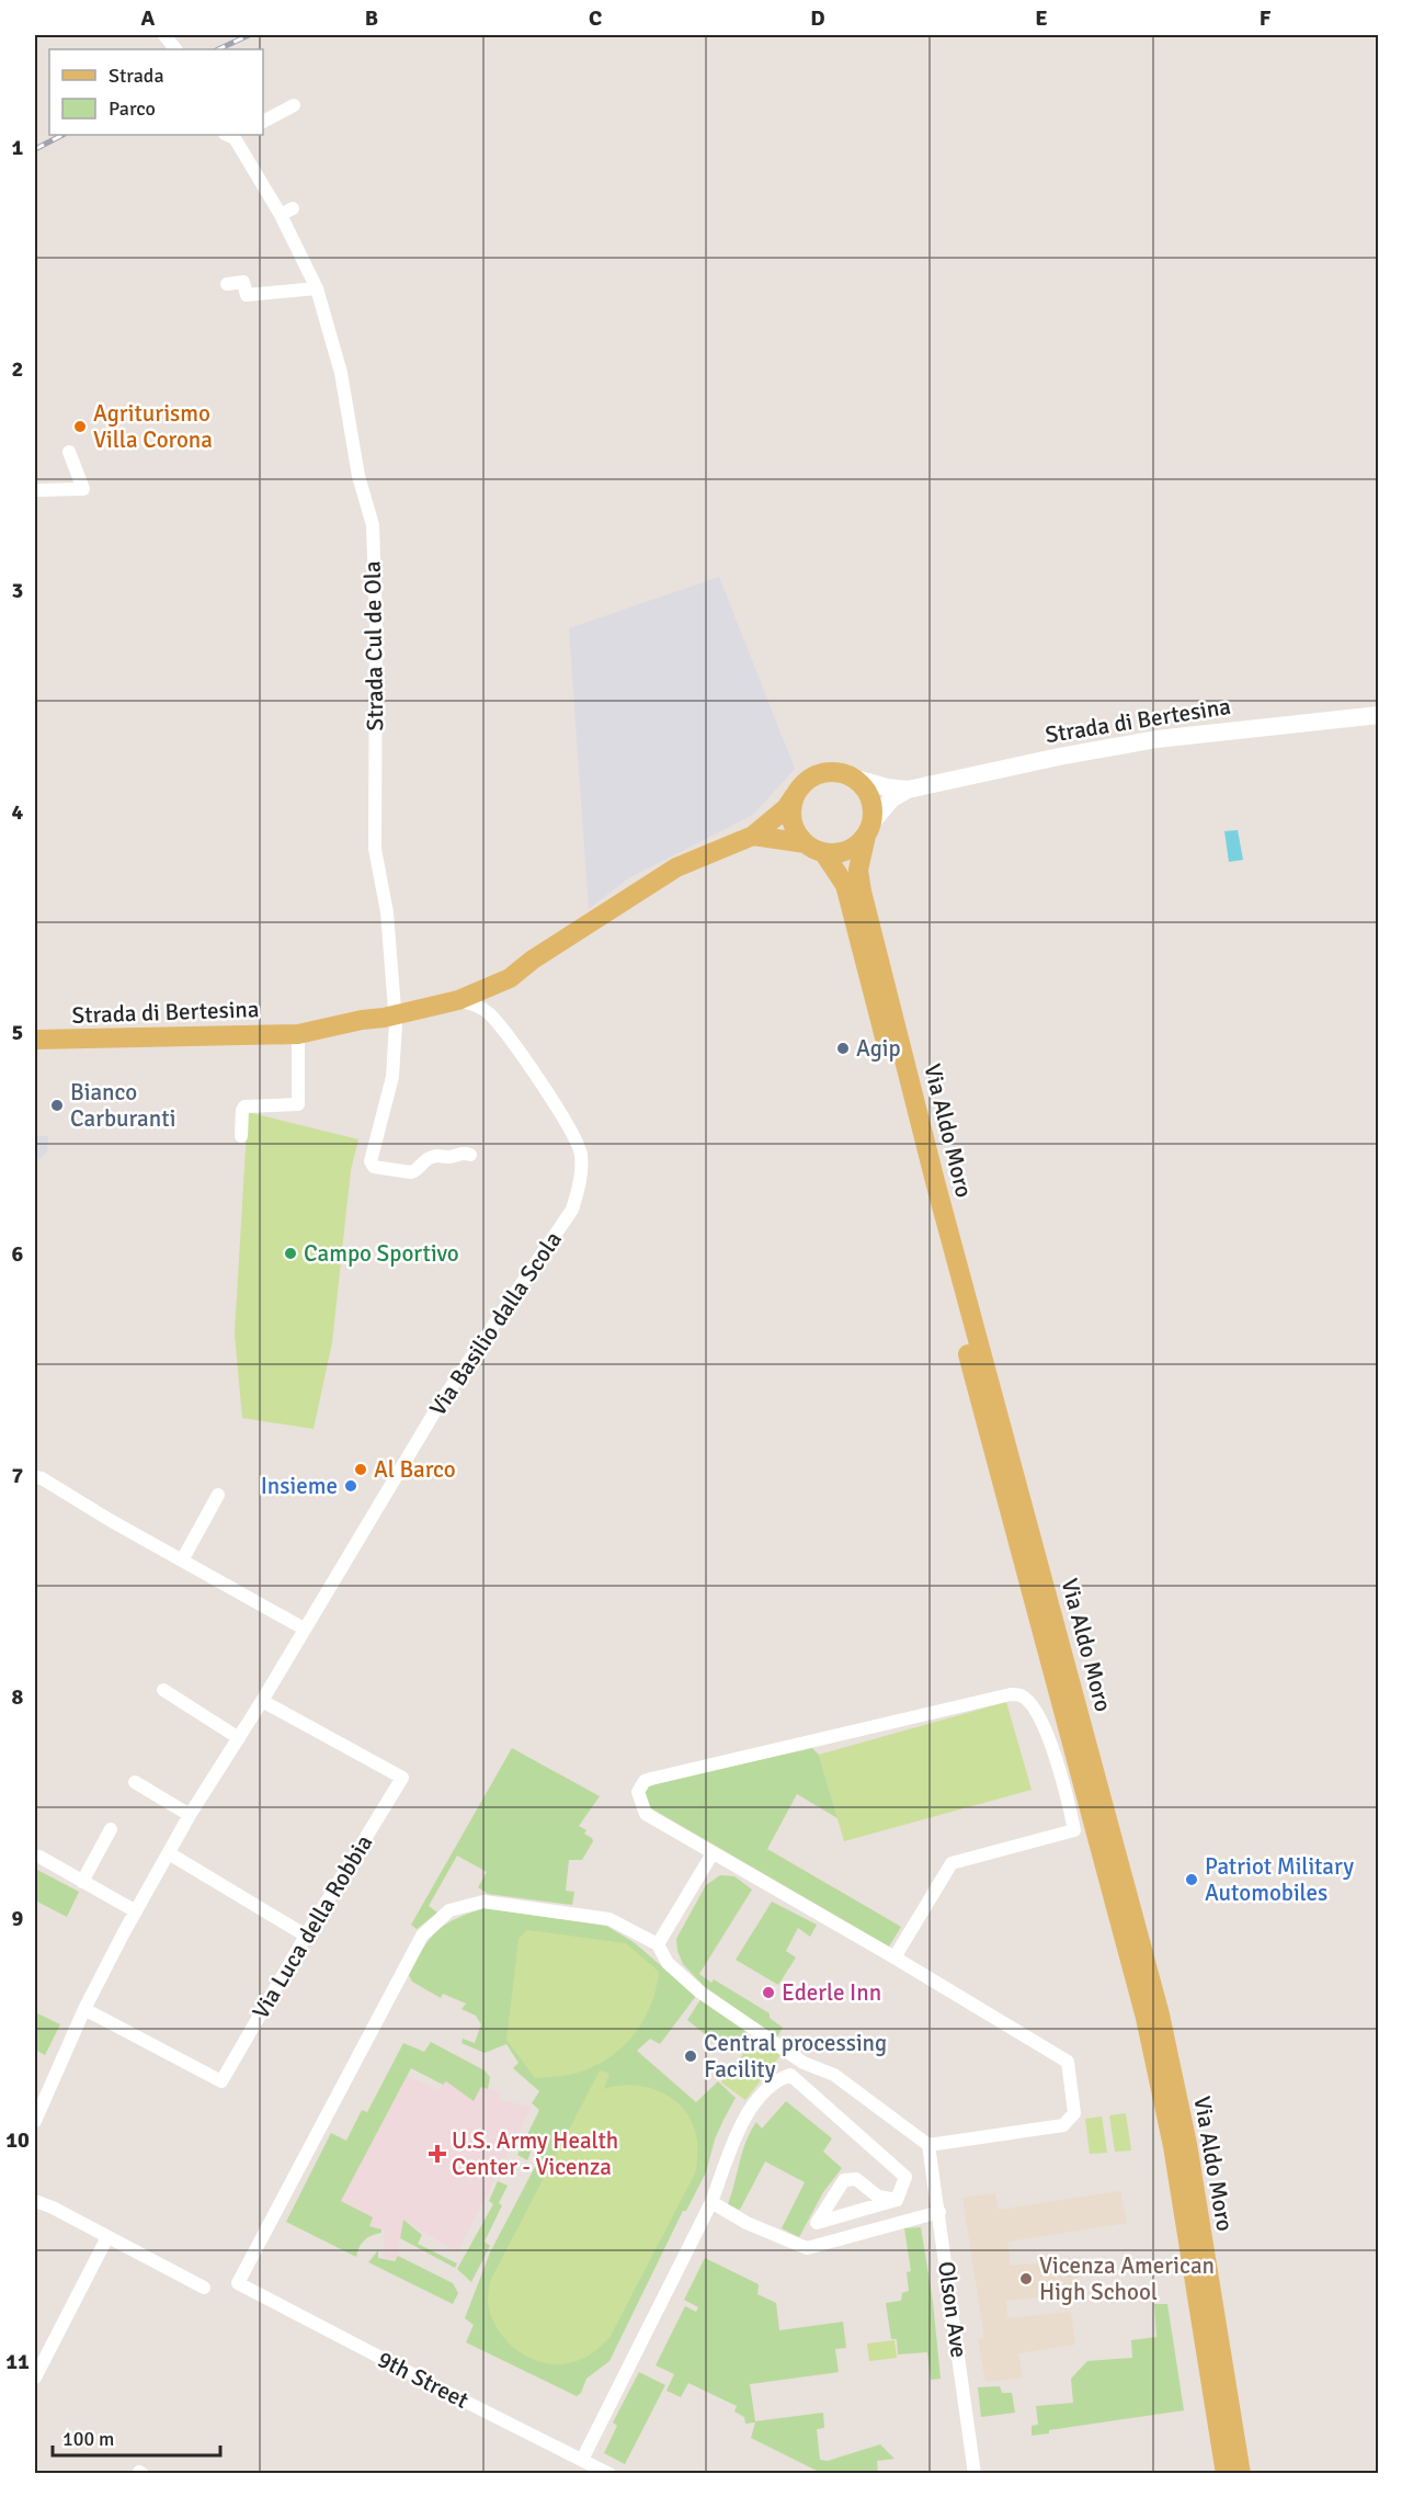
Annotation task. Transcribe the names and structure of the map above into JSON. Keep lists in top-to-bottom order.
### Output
{
  "streets": {
    "main road": ["Strada di Bertesina", "Via Aldo Moro"],
    "street": [
      "Strada Cul de Ola",
      "Via Basilio dalla Scola",
      "Via Luca della Robbia",
      "Olson Ave",
      "9th Street"
    ]
  },
  "crossings": [
    ["Strada Cul de Ola", "Strada di Bertesina"],
    ["Strada di Bertesina", "Via Aldo Moro"],
    ["Strada di Bertesina", "Via Basilio dalla Scola"],
    ["Via Basilio dalla Scola", "Via Luca della Robbia"]
  ],
  "places": {
    "other": [
      "Agriturismo Villa Corona",
      "Agip",
      "Bianco Carburanti",
      "Campo Sportivo",
      "Al Barco",
      "Insieme",
      "Patriot Military Automobiles",
      "Ederle Inn",
      "Central processing Facility",
      "Vicenza American High School"
    ],
    "health": ["U.S. Army Health Center - Vicenza"]
  },
  "legend": ["Strada", "Parco"],
  "scale_bar": "100 m",
  "grid": {
    "columns": [
      "A",
      "B",
      "C",
      "D",
      "E",
      "F"
    ],
    "rows": [
      "1",
      "2",
      "3",
      "4",
      "5",
      "6",
      "7",
      "8",
      "9",
      "10",
      "11"
    ]
  }
}
